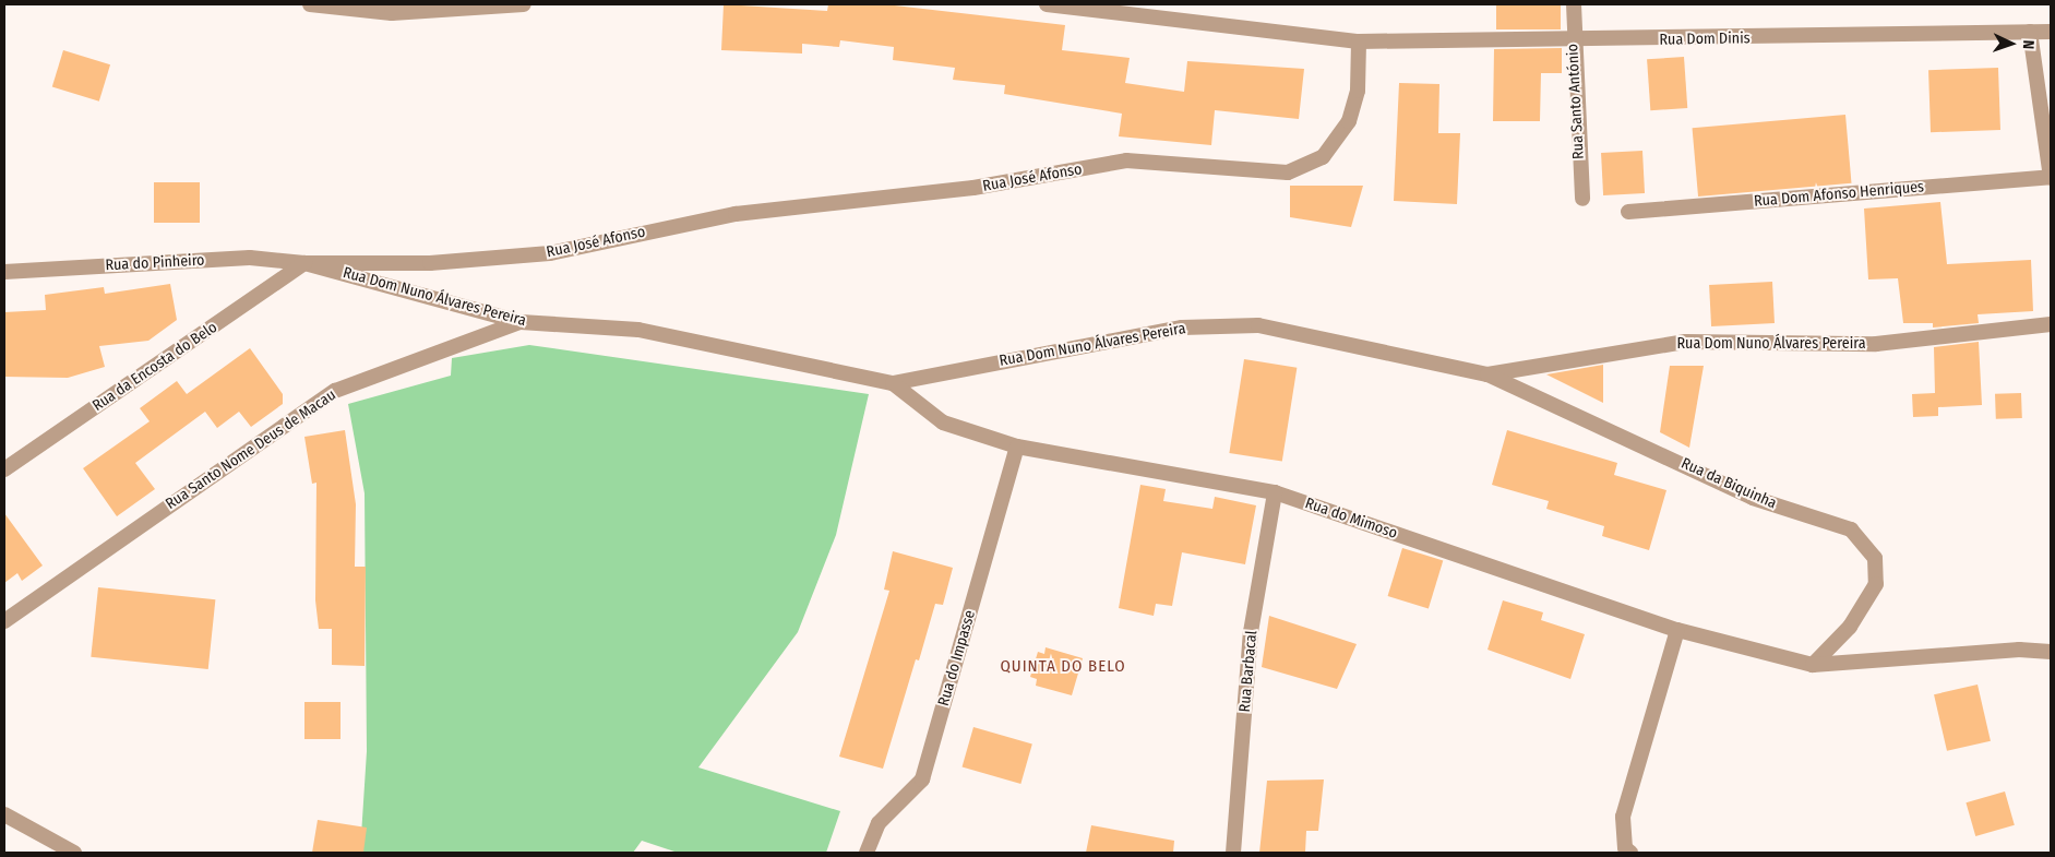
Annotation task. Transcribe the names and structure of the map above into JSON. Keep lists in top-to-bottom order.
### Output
{
  "streets": {
    "street": [
      "Rua Dom Dinis",
      "Rua Santo António",
      "Rua José Afonso",
      "Rua Dom Afonso Henriques",
      "Rua do Pinheiro",
      "Rua Dom Nuno Álvares Pereira",
      "Rua da Encosta do Belo",
      "Rua Santo Nome Deus de Macau",
      "Rua da Biquinha",
      "Rua do Mimoso",
      "Rua do Impasse",
      "Rua Barbacal"
    ]
  },
  "crossings": [
    ["Rua Dom Dinis", "Rua Santo António"],
    ["Rua Dom Dinis", "Rua José Afonso"],
    ["Rua José Afonso", "Rua do Pinheiro"],
    ["Rua José Afonso", "Rua Dom Nuno Álvares Pereira"],
    ["Rua José Afonso", "Rua da Encosta do Belo"],
    ["Rua do Pinheiro", "Rua Dom Nuno Álvares Pereira"],
    ["Rua do Pinheiro", "Rua da Encosta do Belo"],
    ["Rua Dom Nuno Álvares Pereira", "Rua da Encosta do Belo"],
    ["Rua Dom Nuno Álvares Pereira", "Rua Santo Nome Deus de Macau"],
    ["Rua Dom Nuno Álvares Pereira", "Rua da Biquinha"],
    ["Rua Dom Nuno Álvares Pereira", "Rua do Mimoso"],
    ["Rua da Biquinha", "Rua do Mimoso"],
    ["Rua do Mimoso", "Rua do Impasse"],
    ["Rua do Mimoso", "Rua Barbacal"]
  ],
  "districts": ["QUINTA DO BELO"],
  "north": "right"
}
